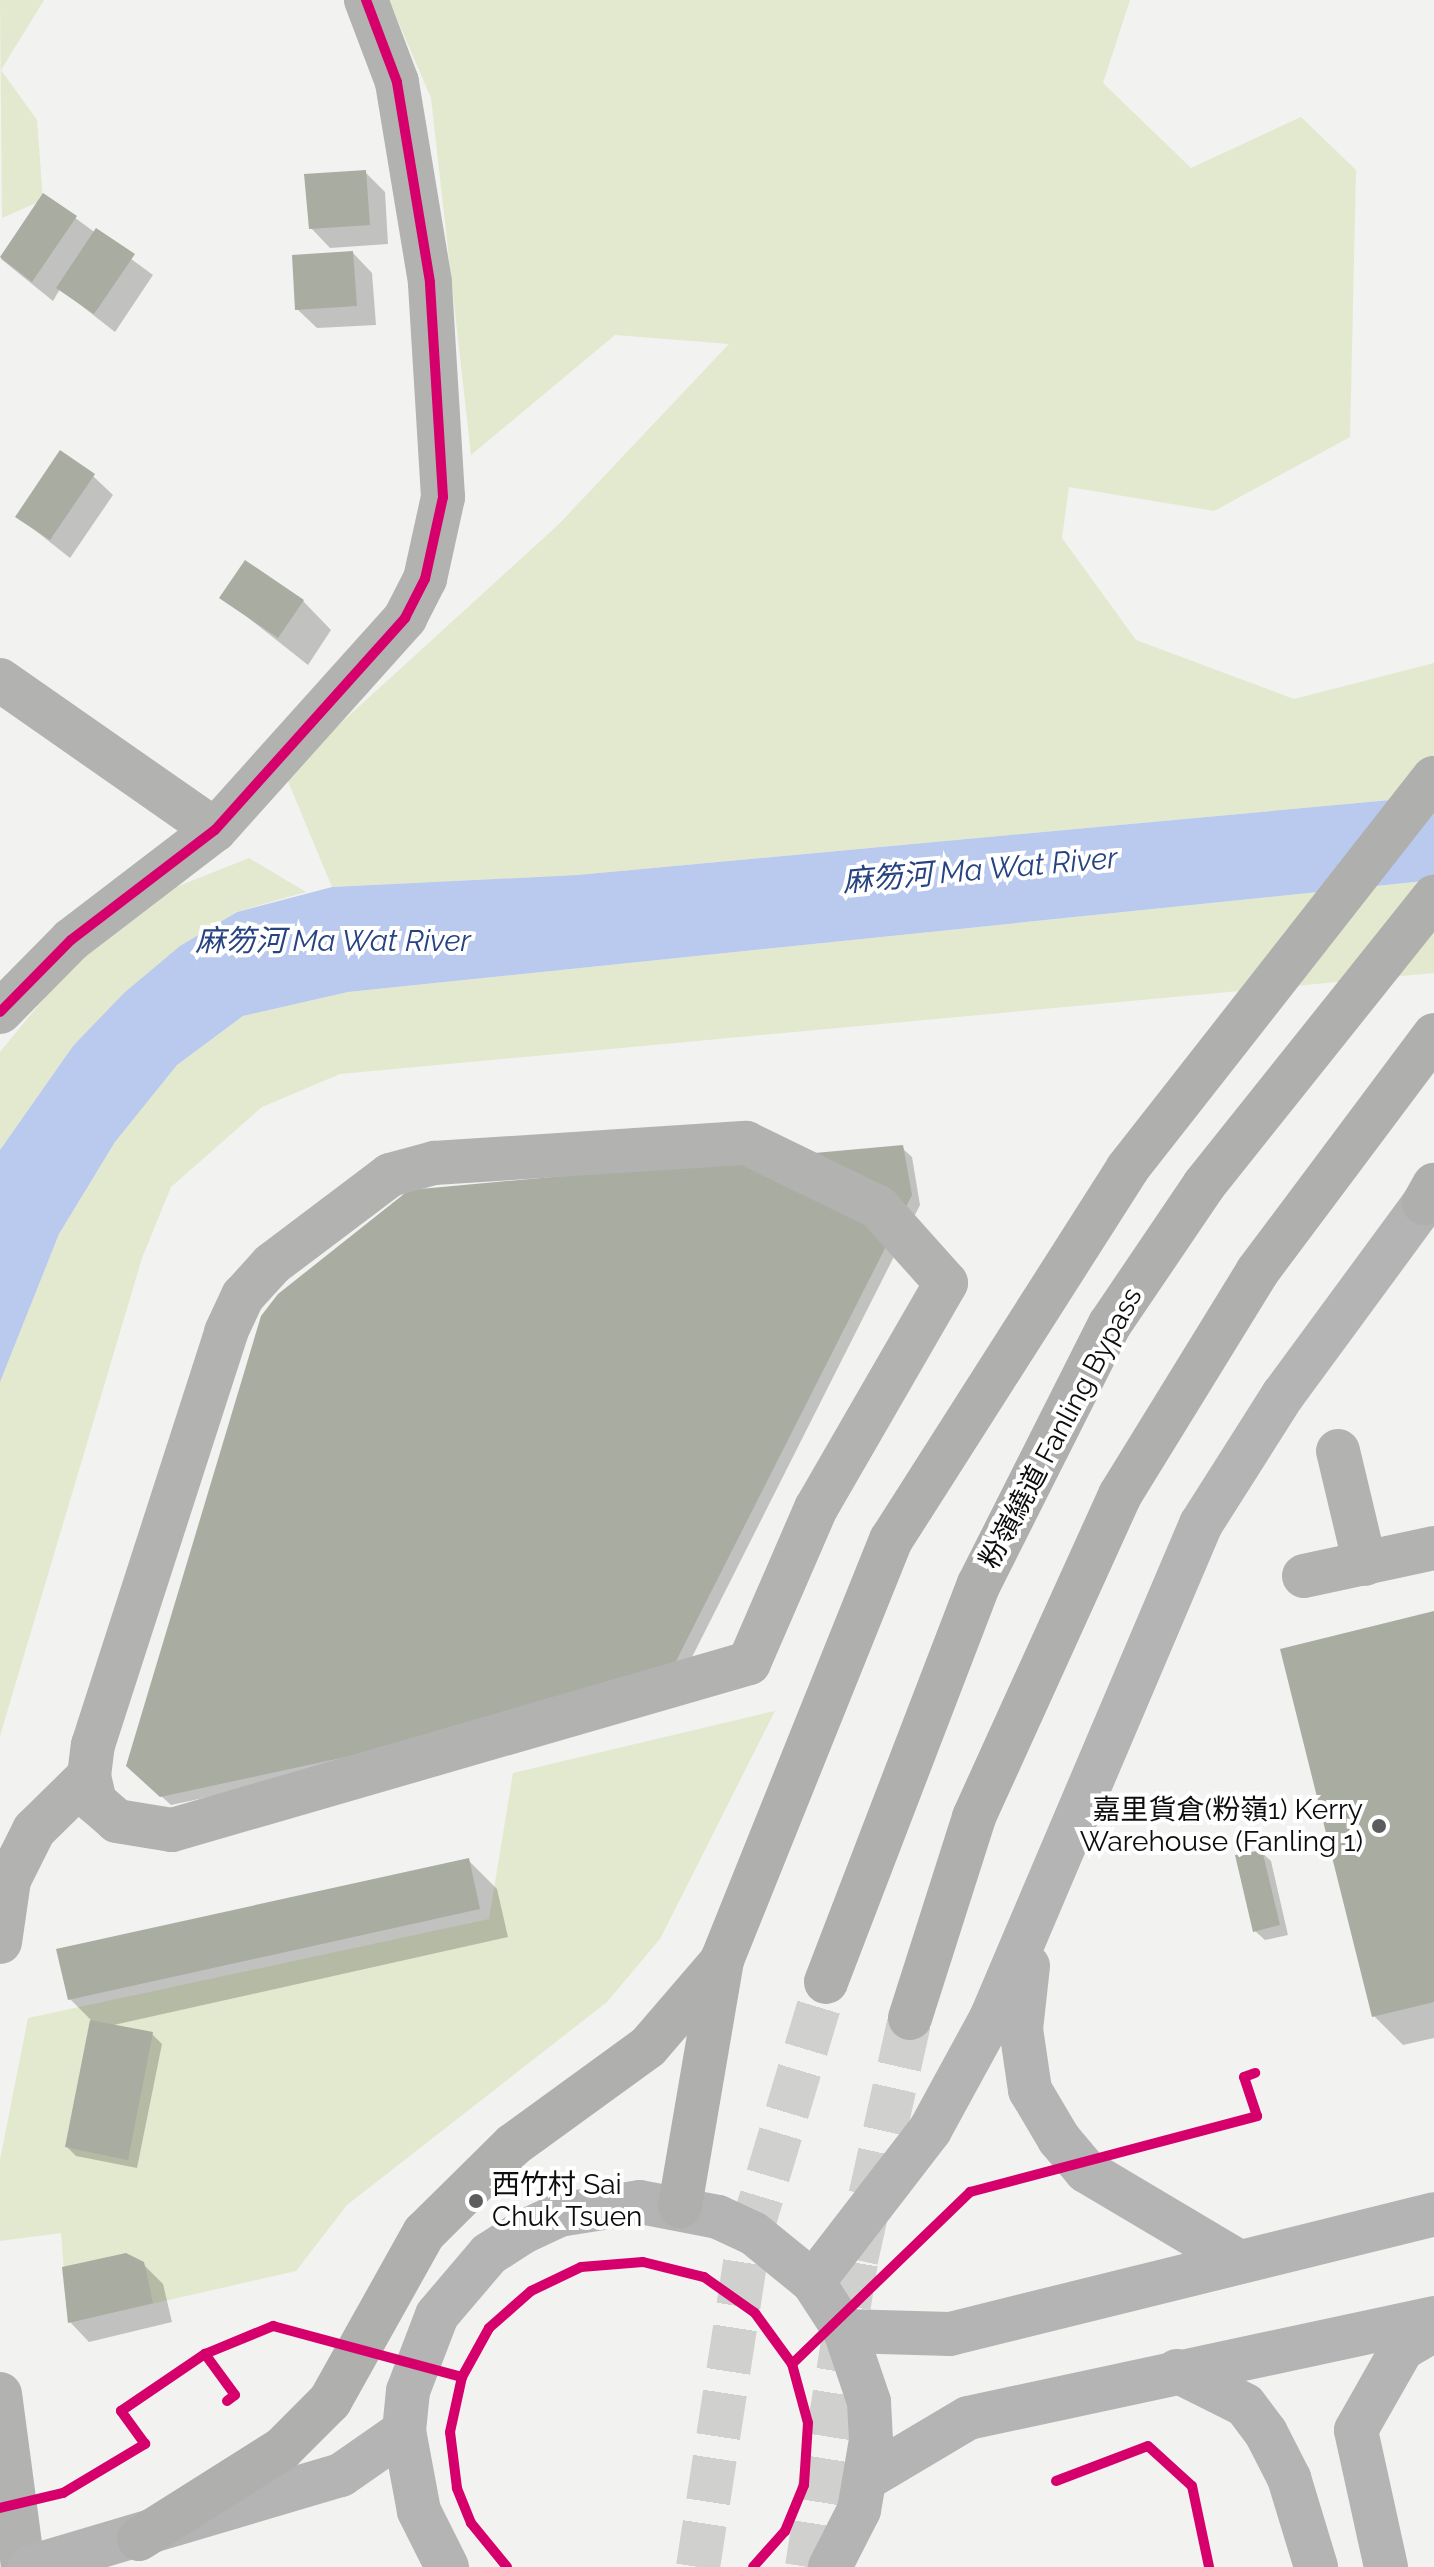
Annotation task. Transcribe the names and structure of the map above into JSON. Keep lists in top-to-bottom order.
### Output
{
  "streets": {
    "highway": ["粉嶺繞道 Fanling Bypass"]
  },
  "water": ["麻笏河 Ma Wat River"],
  "places": ["嘉里貨倉(粉嶺1) Kerry Warehouse (Fanling 1)", "西竹村 Sai Chuk Tsuen"]
}
